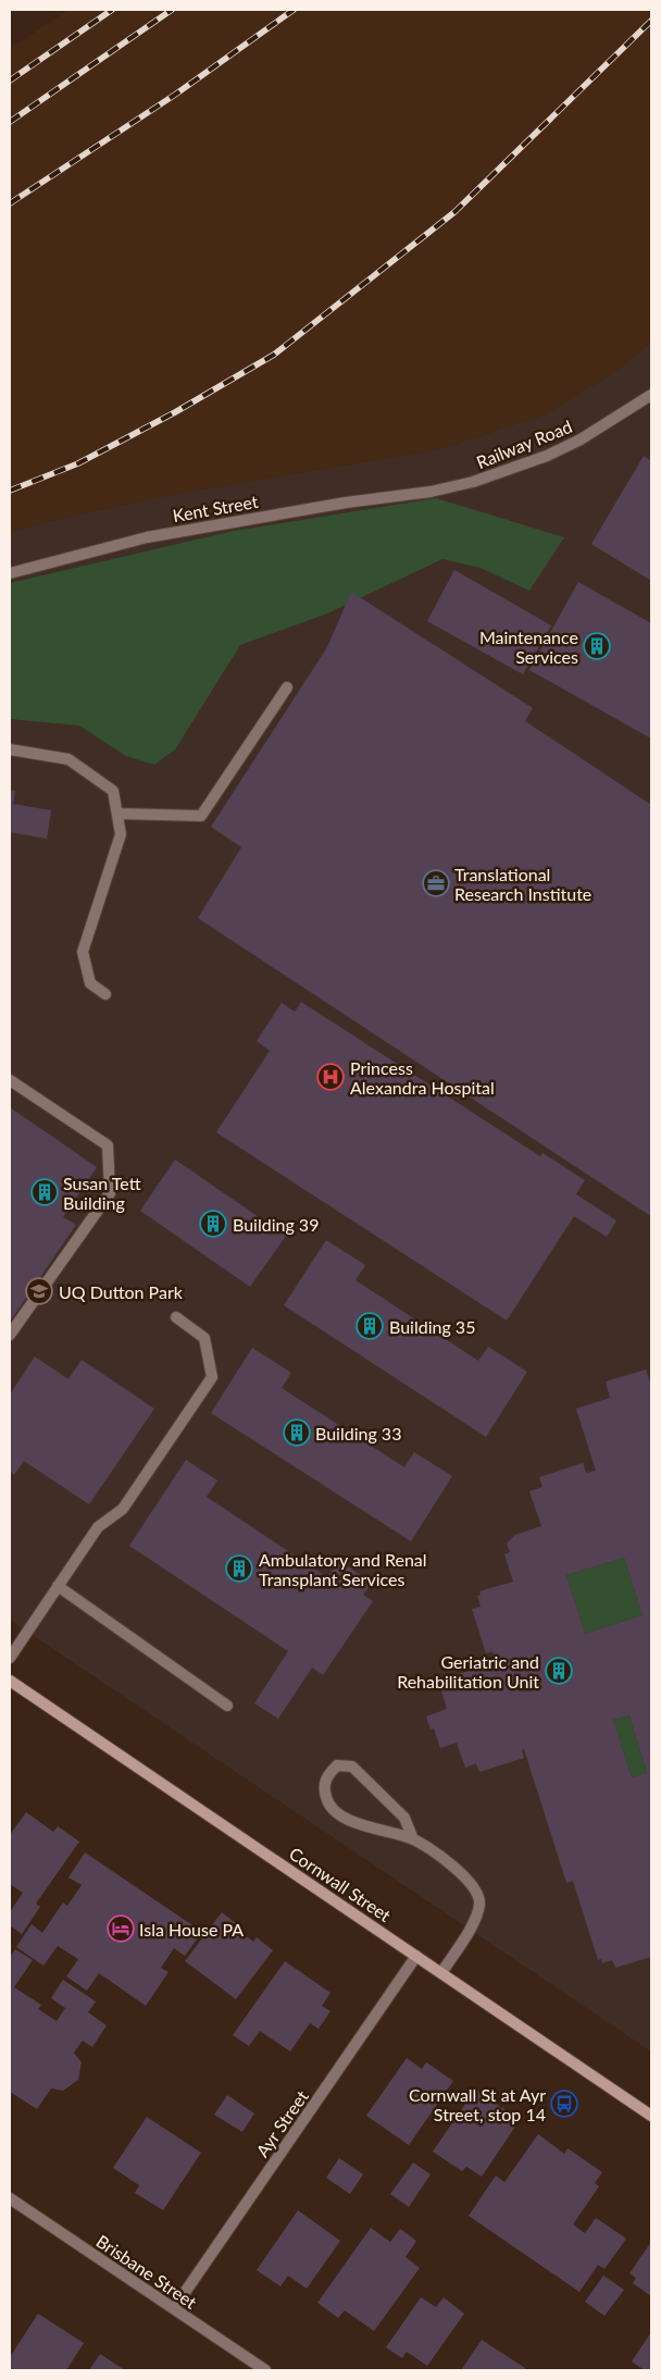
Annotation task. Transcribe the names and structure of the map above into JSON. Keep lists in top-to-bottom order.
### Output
{
  "streets": {
    "main road": ["Cornwall Street"],
    "street": [
      "Railway Road",
      "Kent Street",
      "Ayr Street",
      "Brisbane Street"
    ]
  },
  "crossings": [
    ["Railway Road", "Kent Street"],
    ["Cornwall Street", "Ayr Street"],
    ["Ayr Street", "Brisbane Street"]
  ],
  "places": {
    "building": [
      "Maintenance Services",
      "Susan Tett Building",
      "Building 39",
      "Building 35",
      "Building 33",
      "Ambulatory and Renal Transplant Services",
      "Geriatric and Rehabilitation Unit"
    ],
    "office": ["Translational Research Institute"],
    "hospital": ["Princess Alexandra Hospital"],
    "school or university": ["UQ Dutton Park"],
    "hotel": ["Isla House PA"],
    "bus stop": ["Cornwall St at Ayr Street, stop 14"]
  }
}
